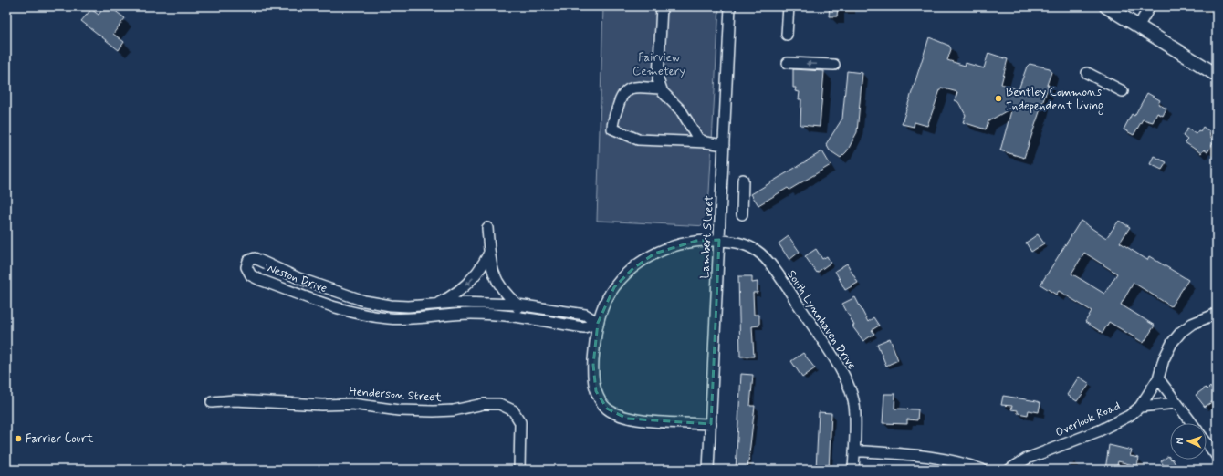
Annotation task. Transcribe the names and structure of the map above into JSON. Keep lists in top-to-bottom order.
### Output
{
  "streets": {
    "street": [
      "Lambert Street",
      "Weston Drive",
      "South Lynnhaven Drive",
      "Henderson Street",
      "Overlook Road"
    ]
  },
  "crossings": [
    ["Lambert Street", "South Lynnhaven Drive"],
    ["Weston Drive", "South Lynnhaven Drive"]
  ],
  "parks": ["Fairview Cemetery"],
  "places": ["Bentley Commons Independent living", "Farrier Court"],
  "north": "left"
}
